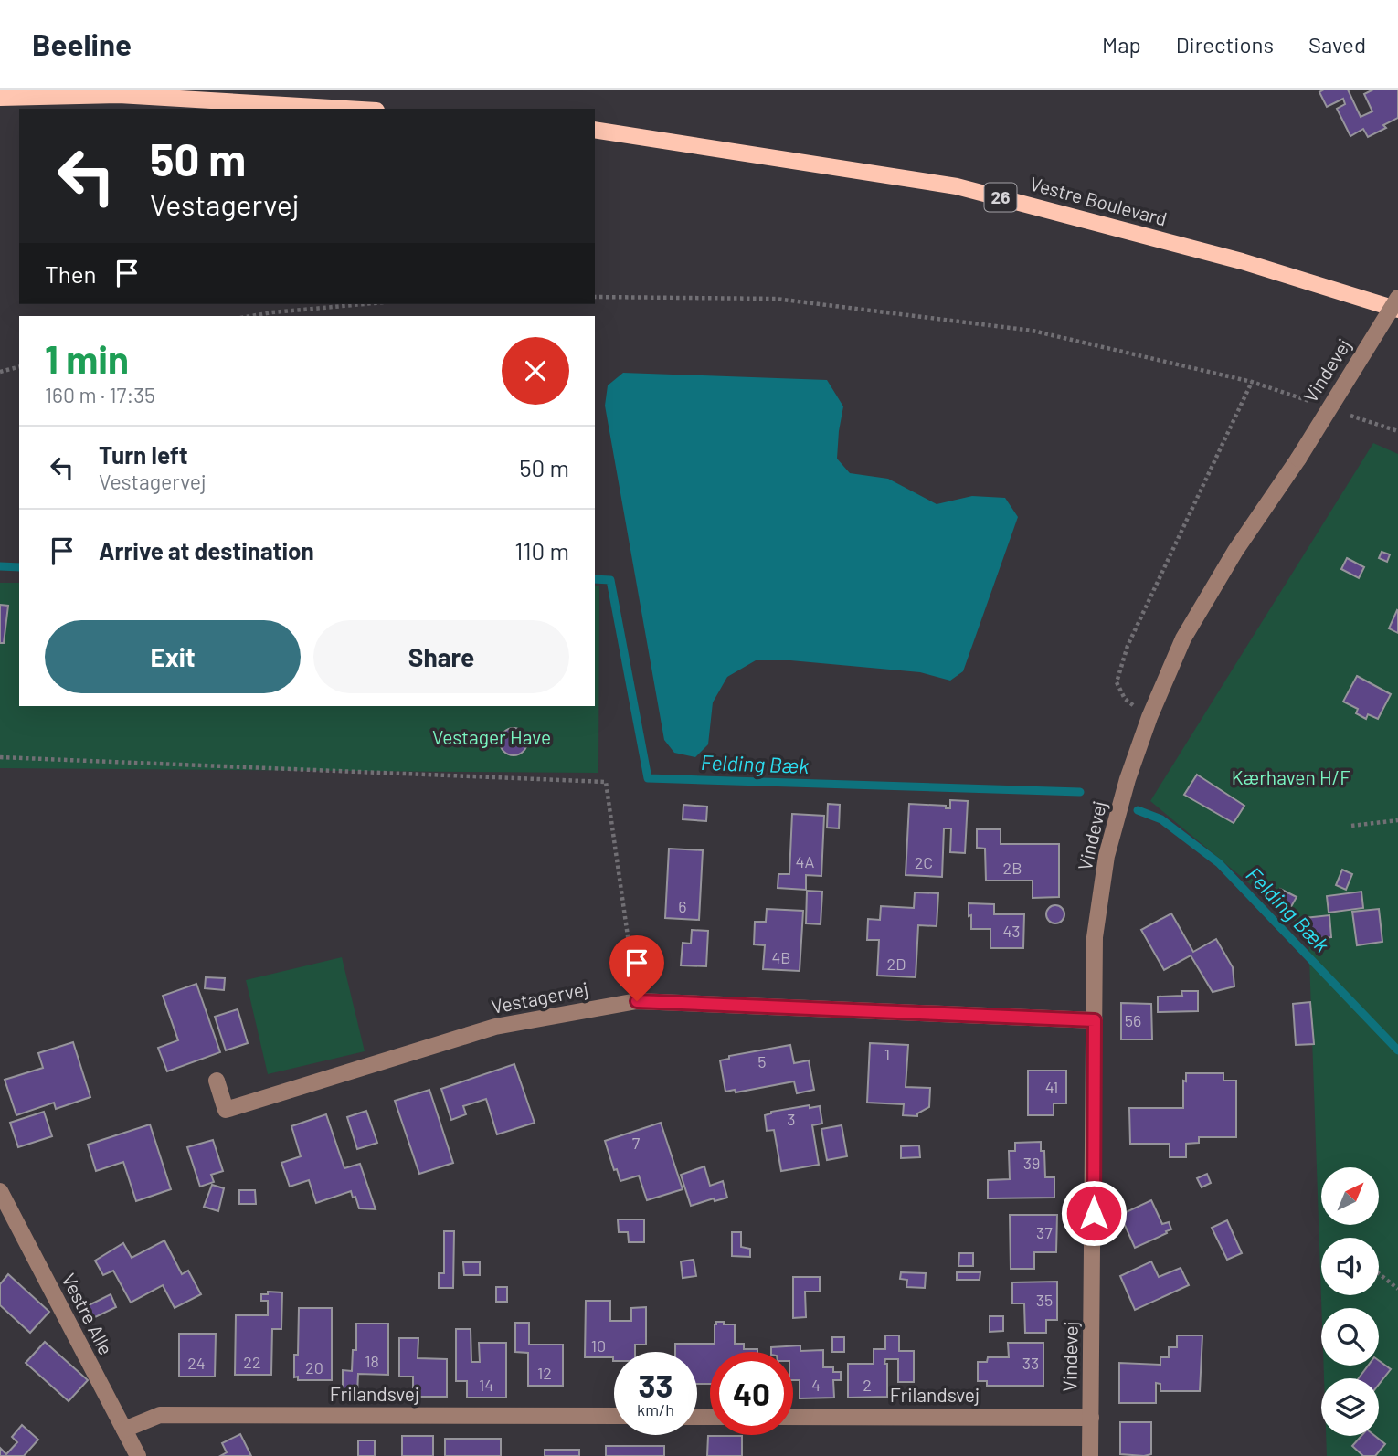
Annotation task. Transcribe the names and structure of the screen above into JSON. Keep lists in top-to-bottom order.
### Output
{
  "streets": {
    "main road": ["26", "Vestre Boulevard"],
    "street": [
      "Vindevej",
      "Vestagervej",
      "Vestre Alle",
      "Frilandsvej"
    ]
  },
  "crossings": [
    ["Vindevej", "Vestagervej"],
    ["Vindevej", "Frilandsvej"],
    ["Vestre Alle", "Frilandsvej"]
  ],
  "water": ["Felding Bæk"],
  "parks": ["Vestager Have", "Kærhaven H/F"],
  "house_numbers": [
    "4A",
    "2C",
    "2B",
    "6",
    "43",
    "4B",
    "2D",
    "56",
    "1",
    "5",
    "41",
    "3",
    "7",
    "39",
    "37",
    "35",
    "10",
    "18",
    "22",
    "24",
    "33",
    "20",
    "12",
    "14",
    "4",
    "2"
  ],
  "north": "top right",
  "page": {
    "header": "Beeline",
    "nav": ["Map", "Directions", "Saved"],
    "turn": ["50 m", "Vestagervej"],
    "then": "Then",
    "heading": ["1 min", "160 m · 17:35"],
    "list": [
      {
        "name": "Turn left",
        "note": "Vestagervej",
        "value": "50 m"
      },
      {
        "name": "Arrive at destination",
        "value": "110 m"
      }
    ],
    "buttons": ["Exit", "Share"],
    "speed": "33 km/h",
    "limit": "40"
  }
}
